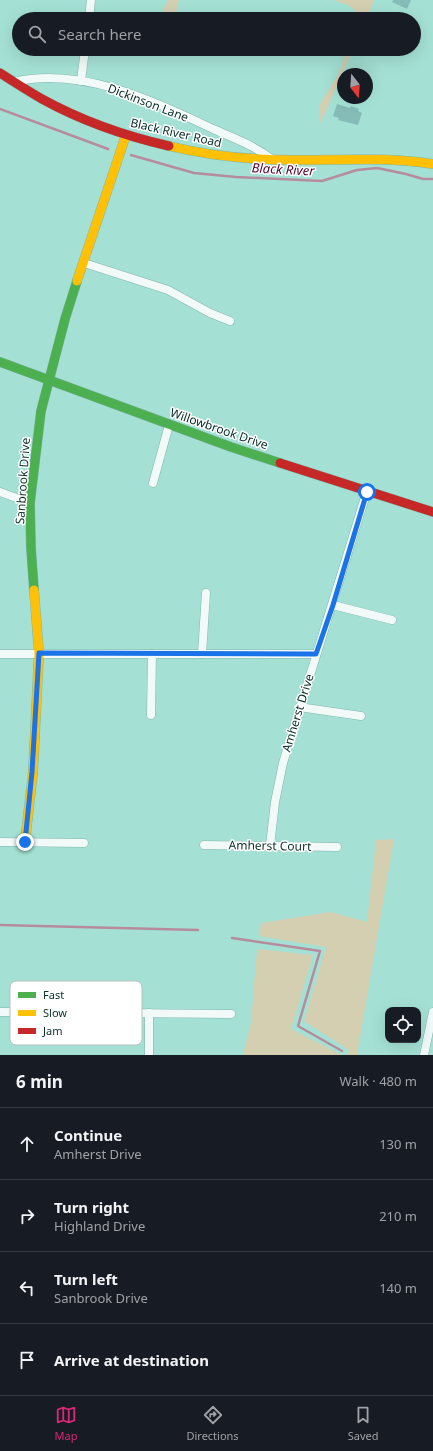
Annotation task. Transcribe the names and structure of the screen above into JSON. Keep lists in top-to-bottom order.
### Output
{
  "streets": {
    "street": [
      "Dickinson Lane",
      "Black River Road",
      "Willowbrook Drive",
      "Sanbrook Drive",
      "Amherst Drive",
      "Amherst Court"
    ]
  },
  "crossings": [
    ["Dickinson Lane", "Black River Road"],
    ["Black River Road", "Sanbrook Drive"],
    ["Willowbrook Drive", "Sanbrook Drive"],
    ["Willowbrook Drive", "Amherst Drive"],
    ["Amherst Drive", "Amherst Court"]
  ],
  "water": ["Black River"],
  "legend": ["Fast", "Slow", "Jam"],
  "north": "bottom",
  "page": {
    "search": "Search here",
    "heading": ["6 min", "Walk · 480 m"],
    "list": [
      ["Continue", "Amherst Drive", "130 m"],
      ["Turn right", "Highland Drive", "210 m"],
      ["Turn left", "Sanbrook Drive", "140 m"],
      "Arrive at destination"
    ],
    "nav": ["Map", "Directions", "Saved"]
  }
}
